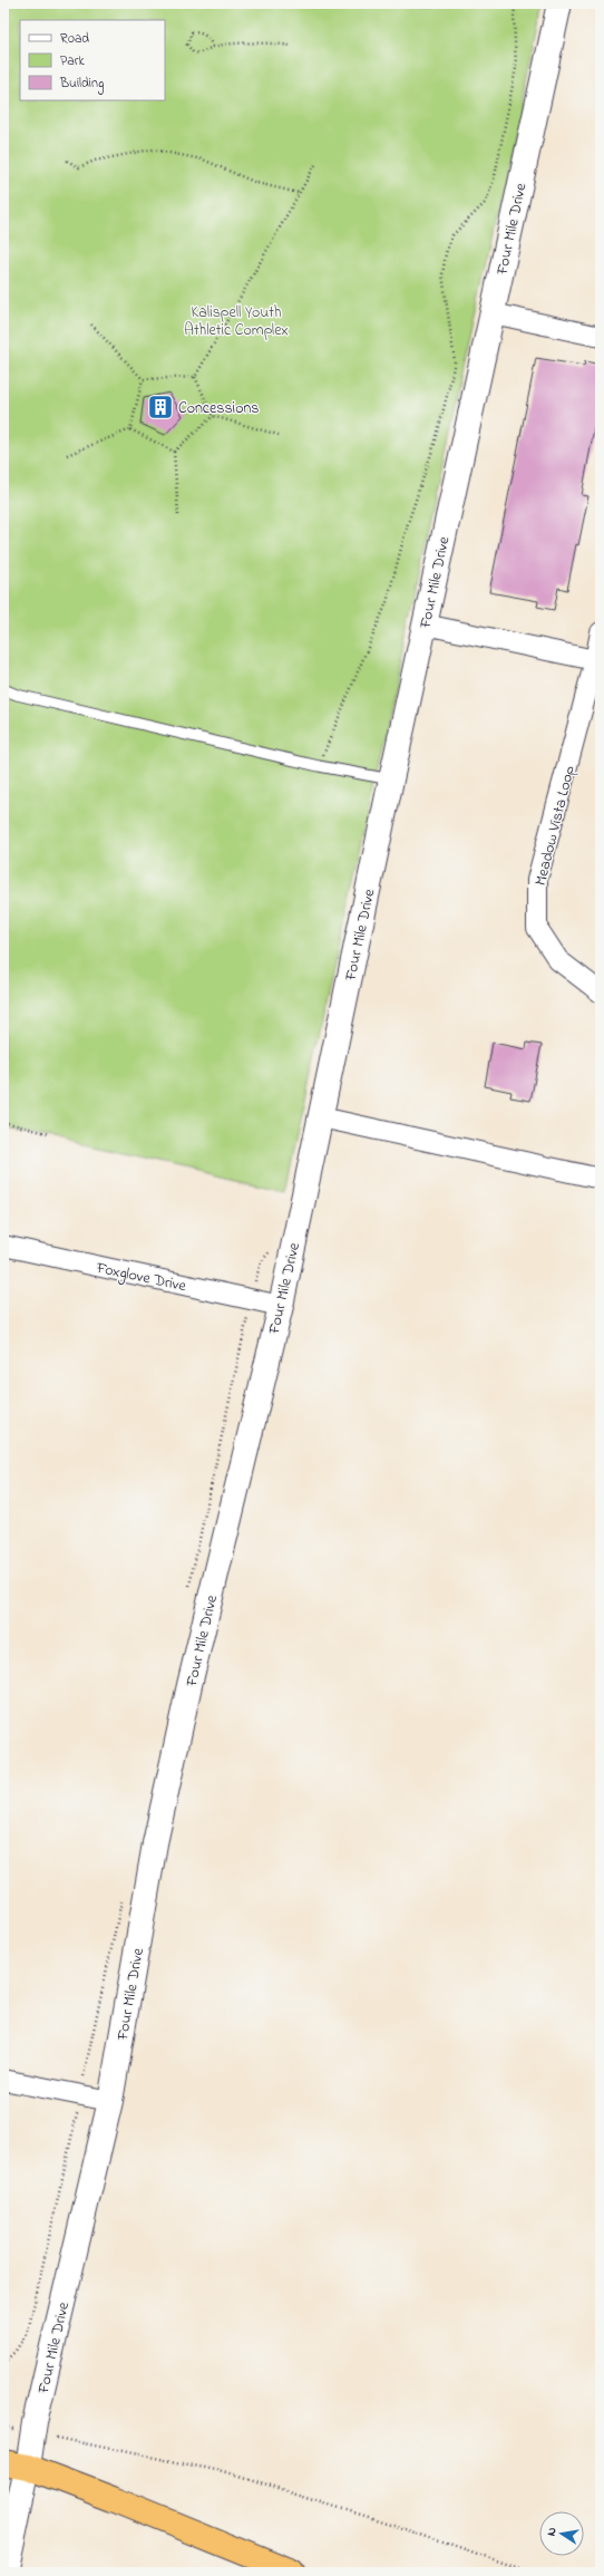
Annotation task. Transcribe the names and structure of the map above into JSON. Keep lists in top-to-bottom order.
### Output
{
  "streets": {
    "street": ["Four Mile Drive", "Meadow Vista Loop", "Foxglove Drive"]
  },
  "crossings": [
    ["Four Mile Drive", "Foxglove Drive"]
  ],
  "parks": ["Kalispell Youth Athletic Complex"],
  "places": {
    "building": ["Concessions"]
  },
  "legend": ["Road", "Park", "Building"],
  "north": "left"
}
